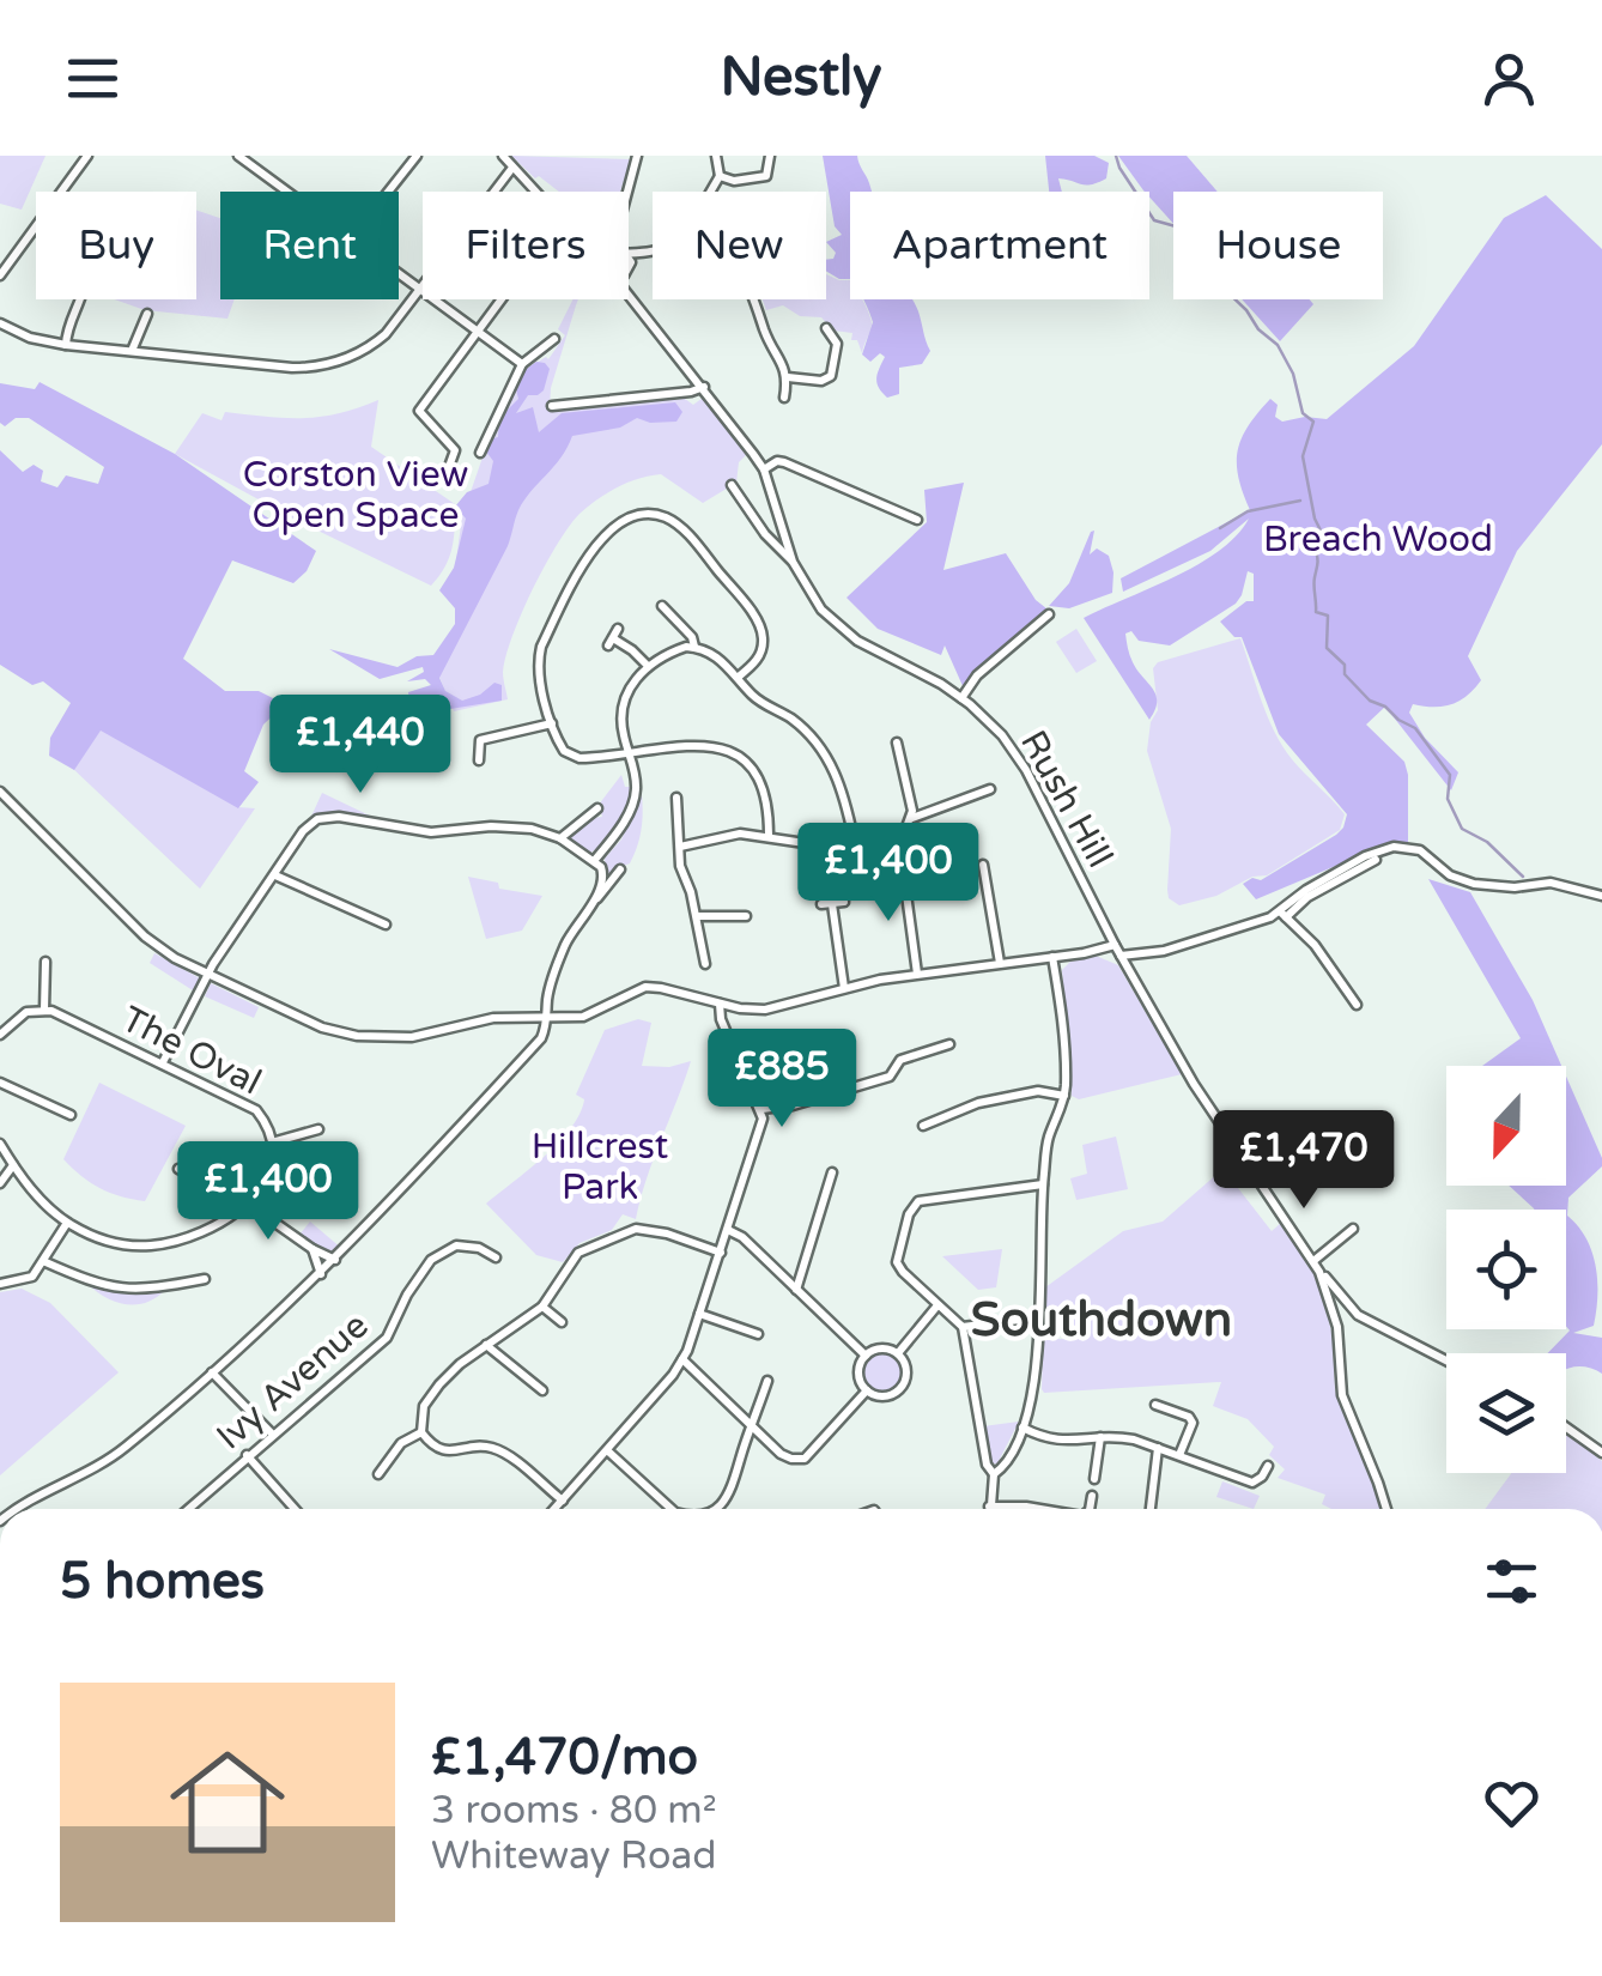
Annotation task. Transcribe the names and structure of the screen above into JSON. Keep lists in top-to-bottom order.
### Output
{
  "streets": {
    "street": ["Rush Hill", "The Oval", "Ivy Avenue"]
  },
  "districts": ["Southdown"],
  "parks": ["Corston View Open Space", "Breach Wood", "Hillcrest Park"],
  "north": "bottom",
  "page": {
    "header": "Nestly",
    "chip": [
      "Buy",
      "Rent",
      "Filters",
      "New",
      "Apartment",
      "House"
    ],
    "price": [
      "£1,440",
      "£1,400",
      "£885",
      "£1,470",
      "£1,400"
    ],
    "heading": "5 homes",
    "list": [
      {
        "name": "£1,470/mo",
        "note": "3 rooms · 80 m² · Whiteway Road"
      }
    ]
  }
}
